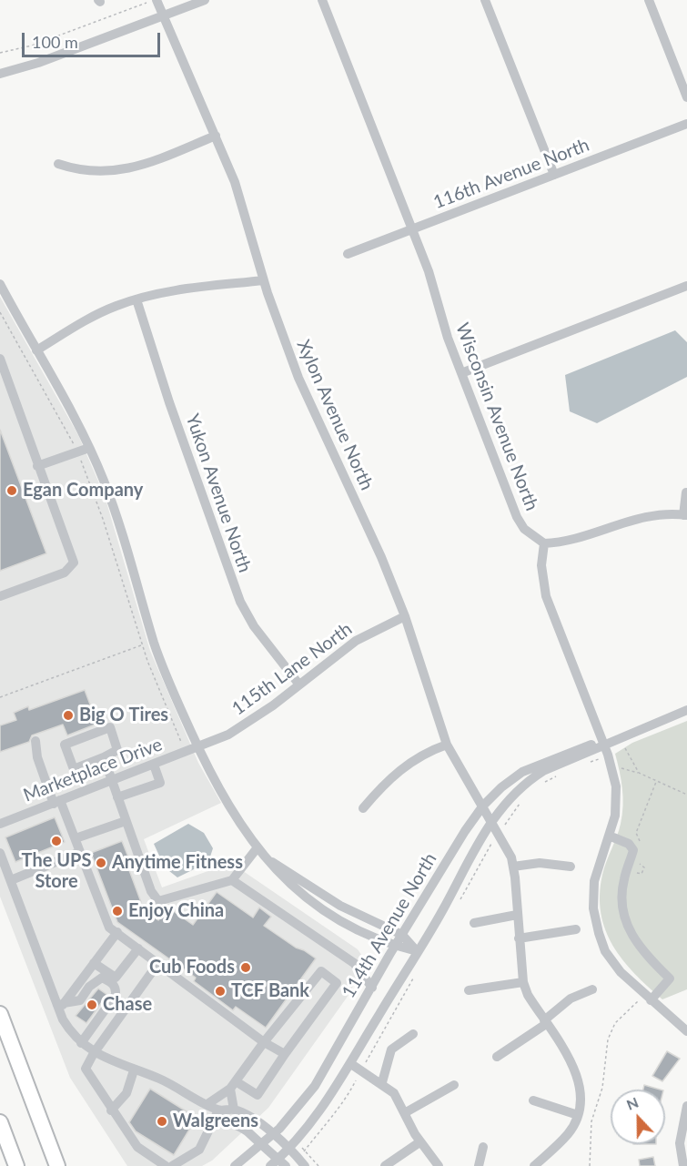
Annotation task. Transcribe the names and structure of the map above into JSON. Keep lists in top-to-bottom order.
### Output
{
  "streets": {
    "street": [
      "116th Avenue North",
      "Xylon Avenue North",
      "Wisconsin Avenue North",
      "Yukon Avenue North",
      "115th Lane North",
      "Marketplace Drive",
      "114th Avenue North"
    ]
  },
  "crossings": [
    ["116th Avenue North", "Wisconsin Avenue North"],
    ["Xylon Avenue North", "115th Lane North"],
    ["Xylon Avenue North", "114th Avenue North"],
    ["Yukon Avenue North", "115th Lane North"],
    ["115th Lane North", "Marketplace Drive"]
  ],
  "places": [
    "Egan Company",
    "Big O Tires",
    "The UPS Store",
    "Anytime Fitness",
    "Enjoy China",
    "Cub Foods",
    "TCF Bank",
    "Chase",
    "Walgreens"
  ],
  "scale_bar": "100 m",
  "north": "top"
}
